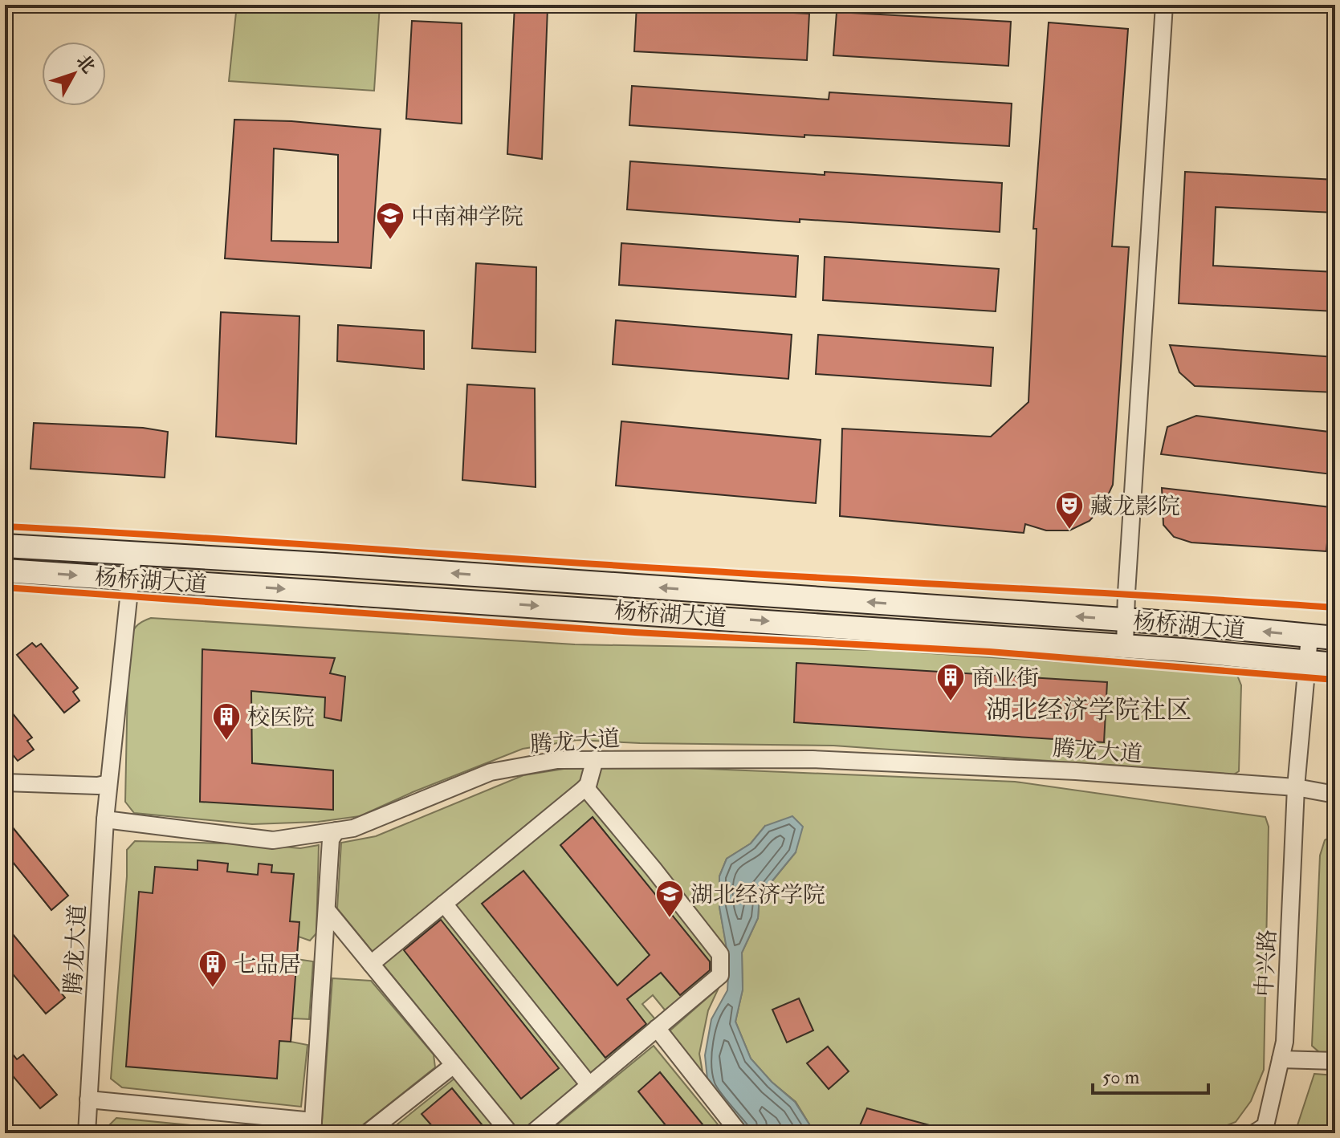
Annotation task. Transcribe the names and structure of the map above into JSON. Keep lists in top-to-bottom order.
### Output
{
  "streets": {
    "main road": ["杨桥湖大道"],
    "street": ["腾龙大道", "中兴路"]
  },
  "crossings": [
    ["杨桥湖大道", "中兴路"],
    ["腾龙大道", "中兴路"]
  ],
  "districts": ["湖北经济学院社区"],
  "places": {
    "school or university": ["中南神学院", "湖北经济学院"],
    "theatre": ["藏龙影院"],
    "building": ["商业街", "校医院", "七品居"]
  },
  "scale_bar": "50 m",
  "north": "top right"
}
